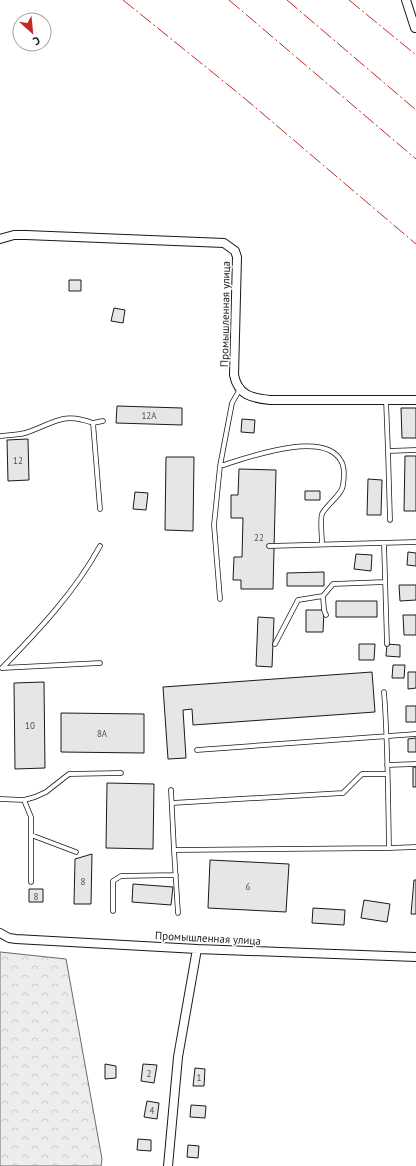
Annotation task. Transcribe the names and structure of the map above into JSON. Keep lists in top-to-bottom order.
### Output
{
  "streets": {
    "street": ["Промышленная улица"]
  },
  "house_numbers": [
    "12А",
    "12",
    "22",
    "10",
    "8А",
    "8",
    "6",
    "8",
    "2",
    "1",
    "4"
  ],
  "north": "bottom right"
}
